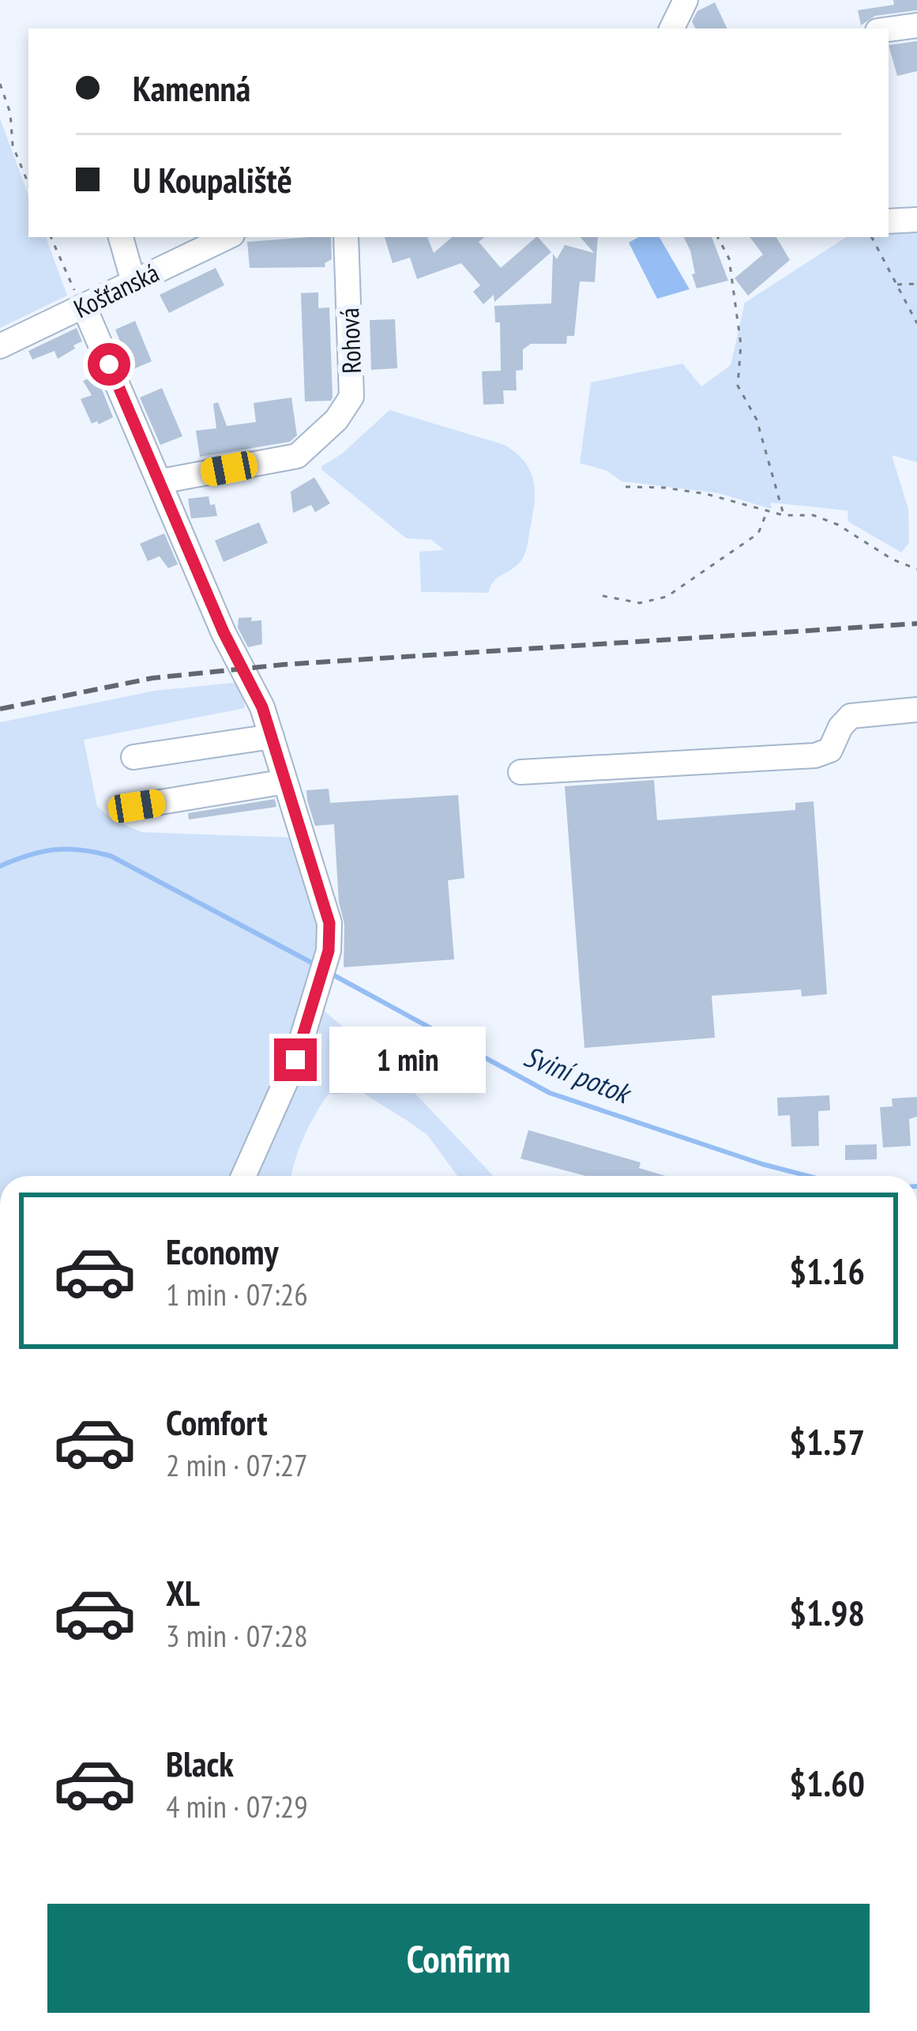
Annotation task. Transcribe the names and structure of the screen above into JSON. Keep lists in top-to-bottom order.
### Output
{
  "streets": {
    "street": ["Košťanská", "Rohová"]
  },
  "water": ["Sviní potok"],
  "page": {
    "banner": ["Kamenná", "U Koupaliště"],
    "bubble": "1 min",
    "list": [
      {
        "name": "Economy",
        "note": "1 min · 07:26",
        "value": "$1.16"
      },
      {
        "name": "Comfort",
        "note": "2 min · 07:27",
        "value": "$1.57"
      },
      {
        "name": "XL",
        "note": "3 min · 07:28",
        "value": "$1.98"
      },
      {
        "name": "Black",
        "note": "4 min · 07:29",
        "value": "$1.60"
      }
    ],
    "buttons": "Confirm"
  }
}
